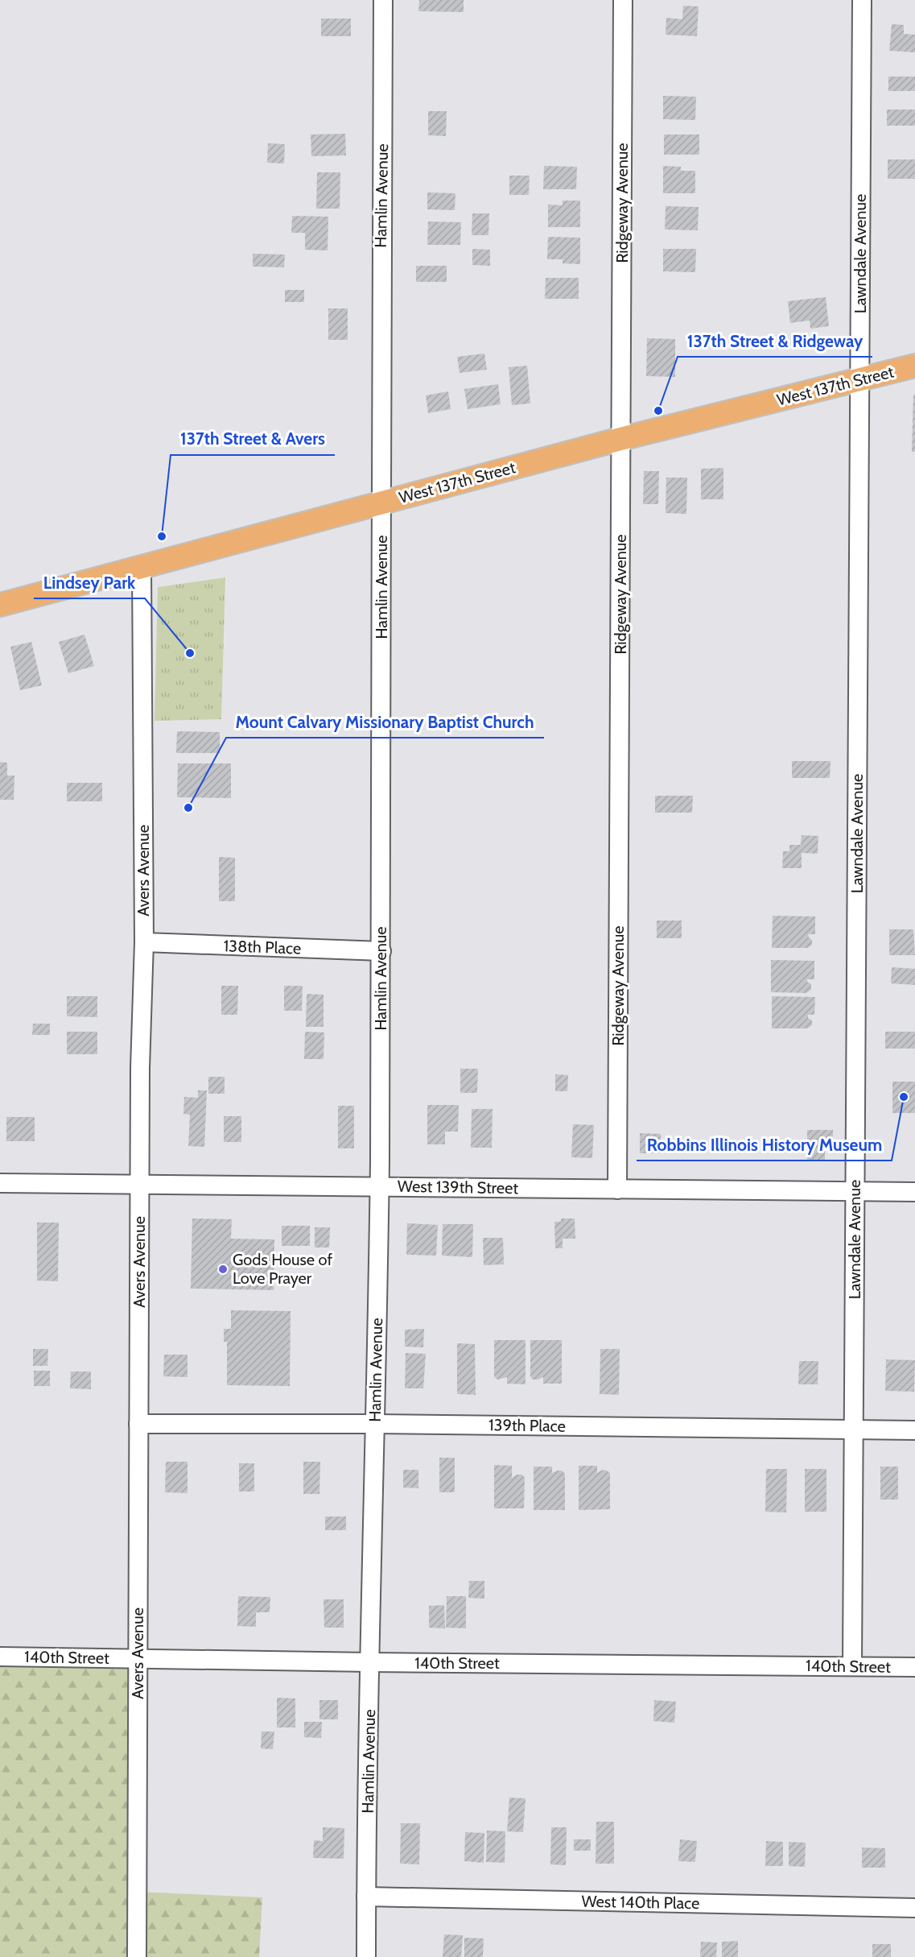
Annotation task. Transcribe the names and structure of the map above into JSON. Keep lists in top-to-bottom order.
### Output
{
  "streets": {
    "main road": ["West 137th Street"],
    "street": [
      "Hamlin Avenue",
      "Ridgeway Avenue",
      "Lawndale Avenue",
      "Avers Avenue",
      "138th Place",
      "West 139th Street",
      "139th Place",
      "140th Street",
      "West 140th Place"
    ]
  },
  "crossings": [
    ["Hamlin Avenue", "West 137th Street"],
    ["Hamlin Avenue", "138th Place"],
    ["Hamlin Avenue", "West 139th Street"],
    ["Hamlin Avenue", "139th Place"],
    ["Hamlin Avenue", "140th Street"],
    ["Hamlin Avenue", "West 140th Place"],
    ["Ridgeway Avenue", "West 137th Street"],
    ["Ridgeway Avenue", "West 139th Street"],
    ["Lawndale Avenue", "West 137th Street"],
    ["Lawndale Avenue", "West 139th Street"],
    ["Lawndale Avenue", "139th Place"],
    ["Lawndale Avenue", "140th Street"],
    ["West 137th Street", "Avers Avenue"],
    ["Avers Avenue", "138th Place"],
    ["Avers Avenue", "West 139th Street"],
    ["Avers Avenue", "139th Place"],
    ["Avers Avenue", "140th Street"]
  ],
  "places": [
    "137th Street & Ridgeway",
    "137th Street & Avers",
    "Lindsey Park",
    "Mount Calvary Missionary Baptist Church",
    "Robbins Illinois History Museum",
    "Gods House of Love Prayer"
  ]
}
